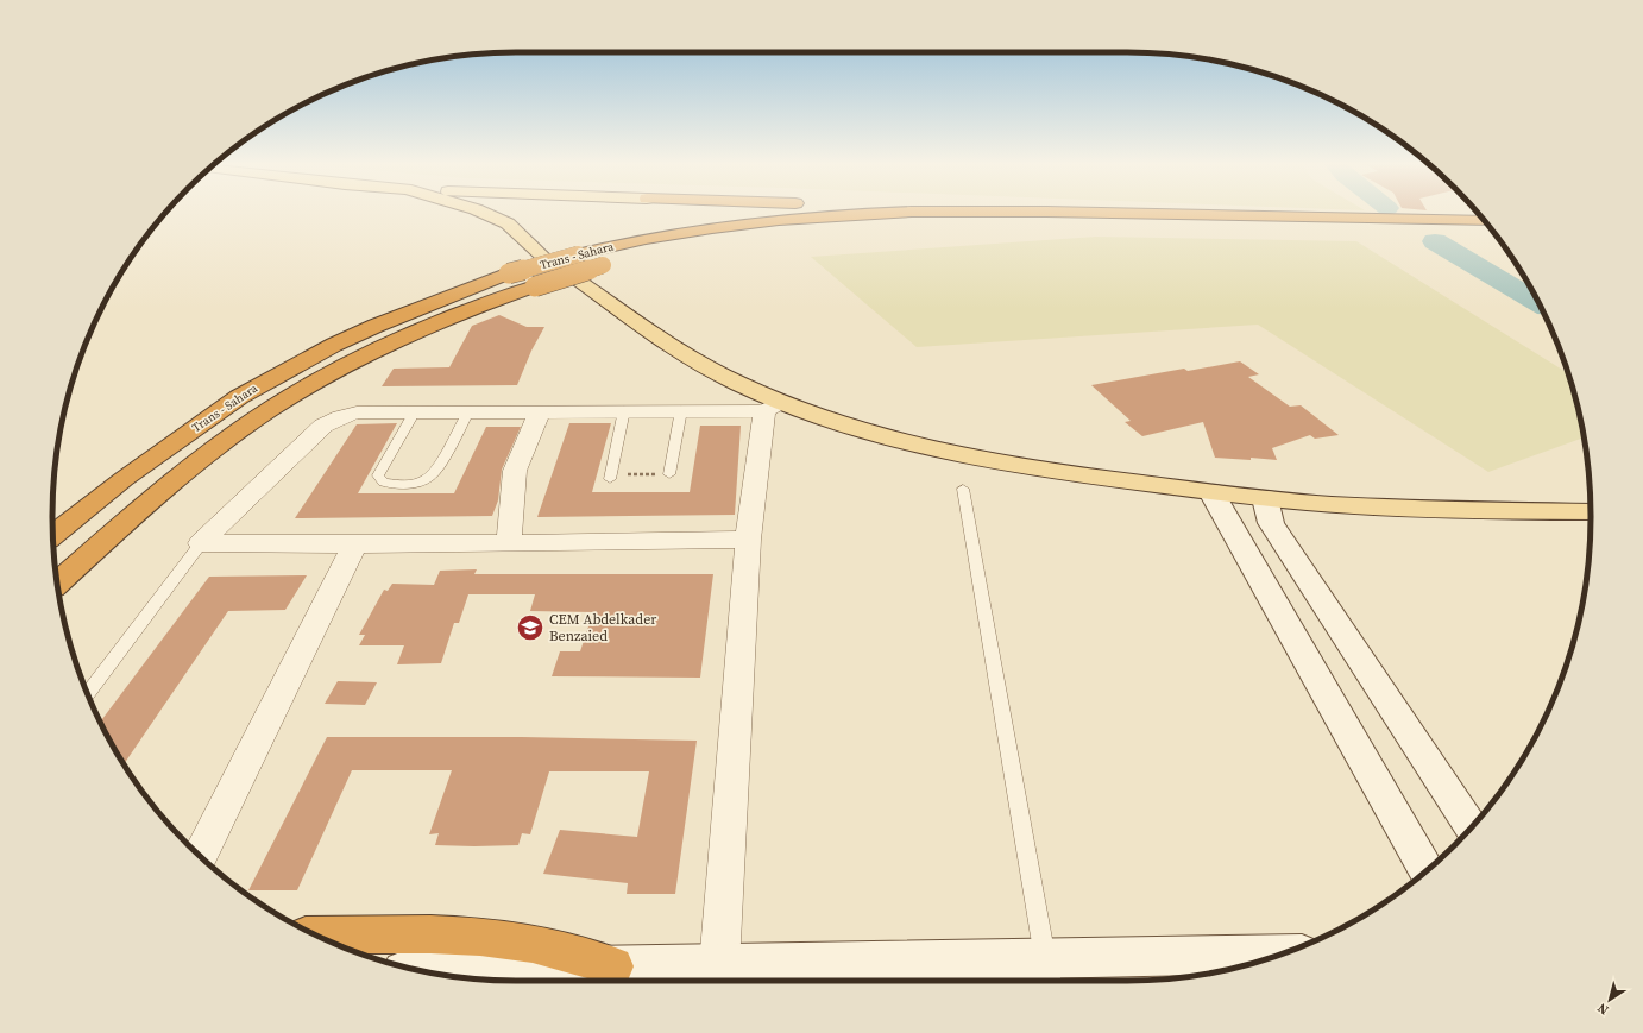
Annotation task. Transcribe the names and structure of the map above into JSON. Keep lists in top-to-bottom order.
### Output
{
  "streets": {
    "highway": ["Trans - Sahara"]
  },
  "places": {
    "school or university": ["CEM Abdelkader Benzaied"]
  },
  "north": "bottom left"
}
